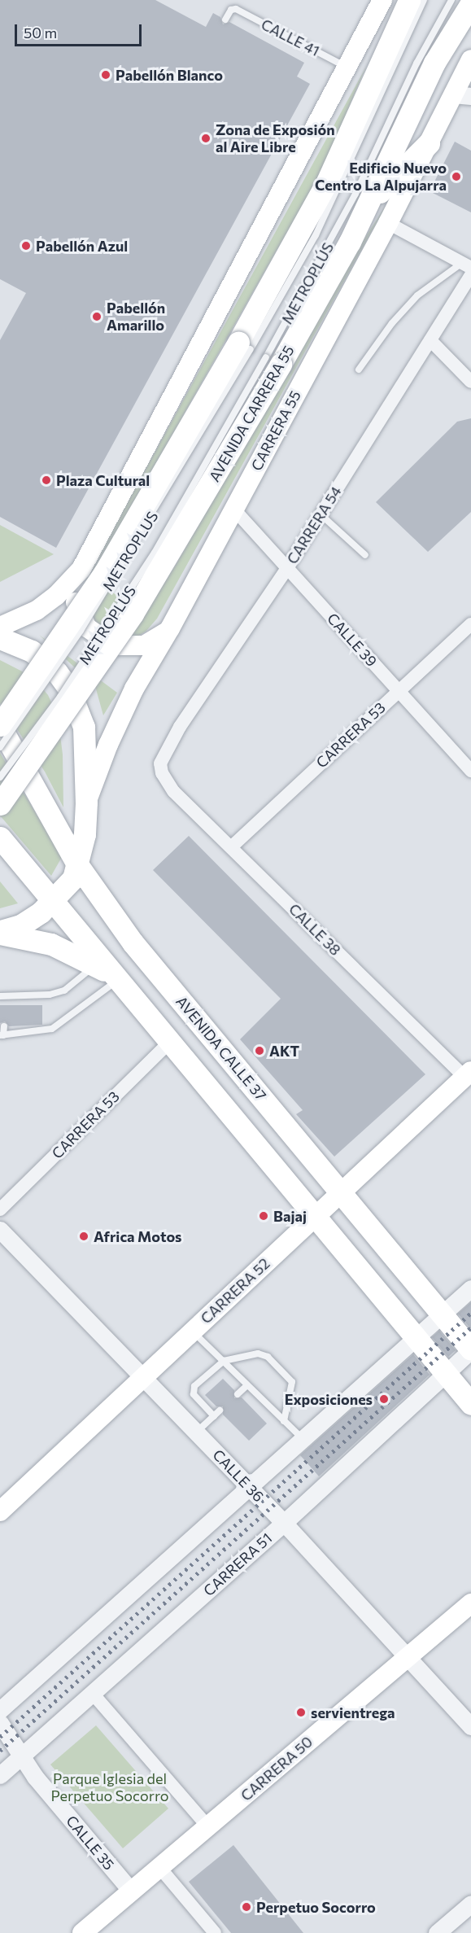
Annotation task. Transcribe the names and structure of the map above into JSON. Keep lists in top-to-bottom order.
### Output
{
  "streets": {
    "main road": [
      "AVENIDA CARRERA 55",
      "CARRERA 55",
      "AVENIDA CALLE 37",
      "CARRERA 52",
      "CARRERA 50"
    ],
    "street": [
      "CARRERA 54",
      "CALLE 39",
      "CARRERA 53",
      "CALLE 38",
      "CALLE 36",
      "CARRERA 51",
      "CALLE 35"
    ],
    "lane": ["CALLE 41", "METROPLÚS", "METROPLUS"]
  },
  "crossings": [
    ["METROPLÚS", "AVENIDA CARRERA 55"],
    ["METROPLÚS", "METROPLUS"],
    ["CARRERA 55", "CALLE 39"],
    ["CARRERA 54", "CALLE 39"],
    ["CARRERA 54", "CALLE 38"],
    ["CALLE 39", "CARRERA 53"],
    ["CARRERA 53", "CALLE 38"],
    ["CALLE 38", "CARRERA 52"],
    ["AVENIDA CALLE 37", "CARRERA 52"],
    ["AVENIDA CALLE 37", "CARRERA 51"],
    ["CARRERA 52", "CALLE 36"],
    ["CALLE 36", "CARRERA 51"],
    ["CALLE 36", "CARRERA 50"],
    ["CARRERA 51", "CALLE 35"],
    ["CARRERA 50", "CALLE 35"]
  ],
  "parks": ["Parque Iglesia del Perpetuo Socorro"],
  "places": [
    "Pabellón Blanco",
    "Zona de Exposión al Aire Libre",
    "Edificio Nuevo Centro La Alpujarra",
    "Pabellón Azul",
    "Pabellón Amarillo",
    "Plaza Cultural",
    "AKT",
    "Bajaj",
    "Africa Motos",
    "Exposiciones",
    "servientrega",
    "Perpetuo Socorro"
  ],
  "scale_bar": "50 m"
}
